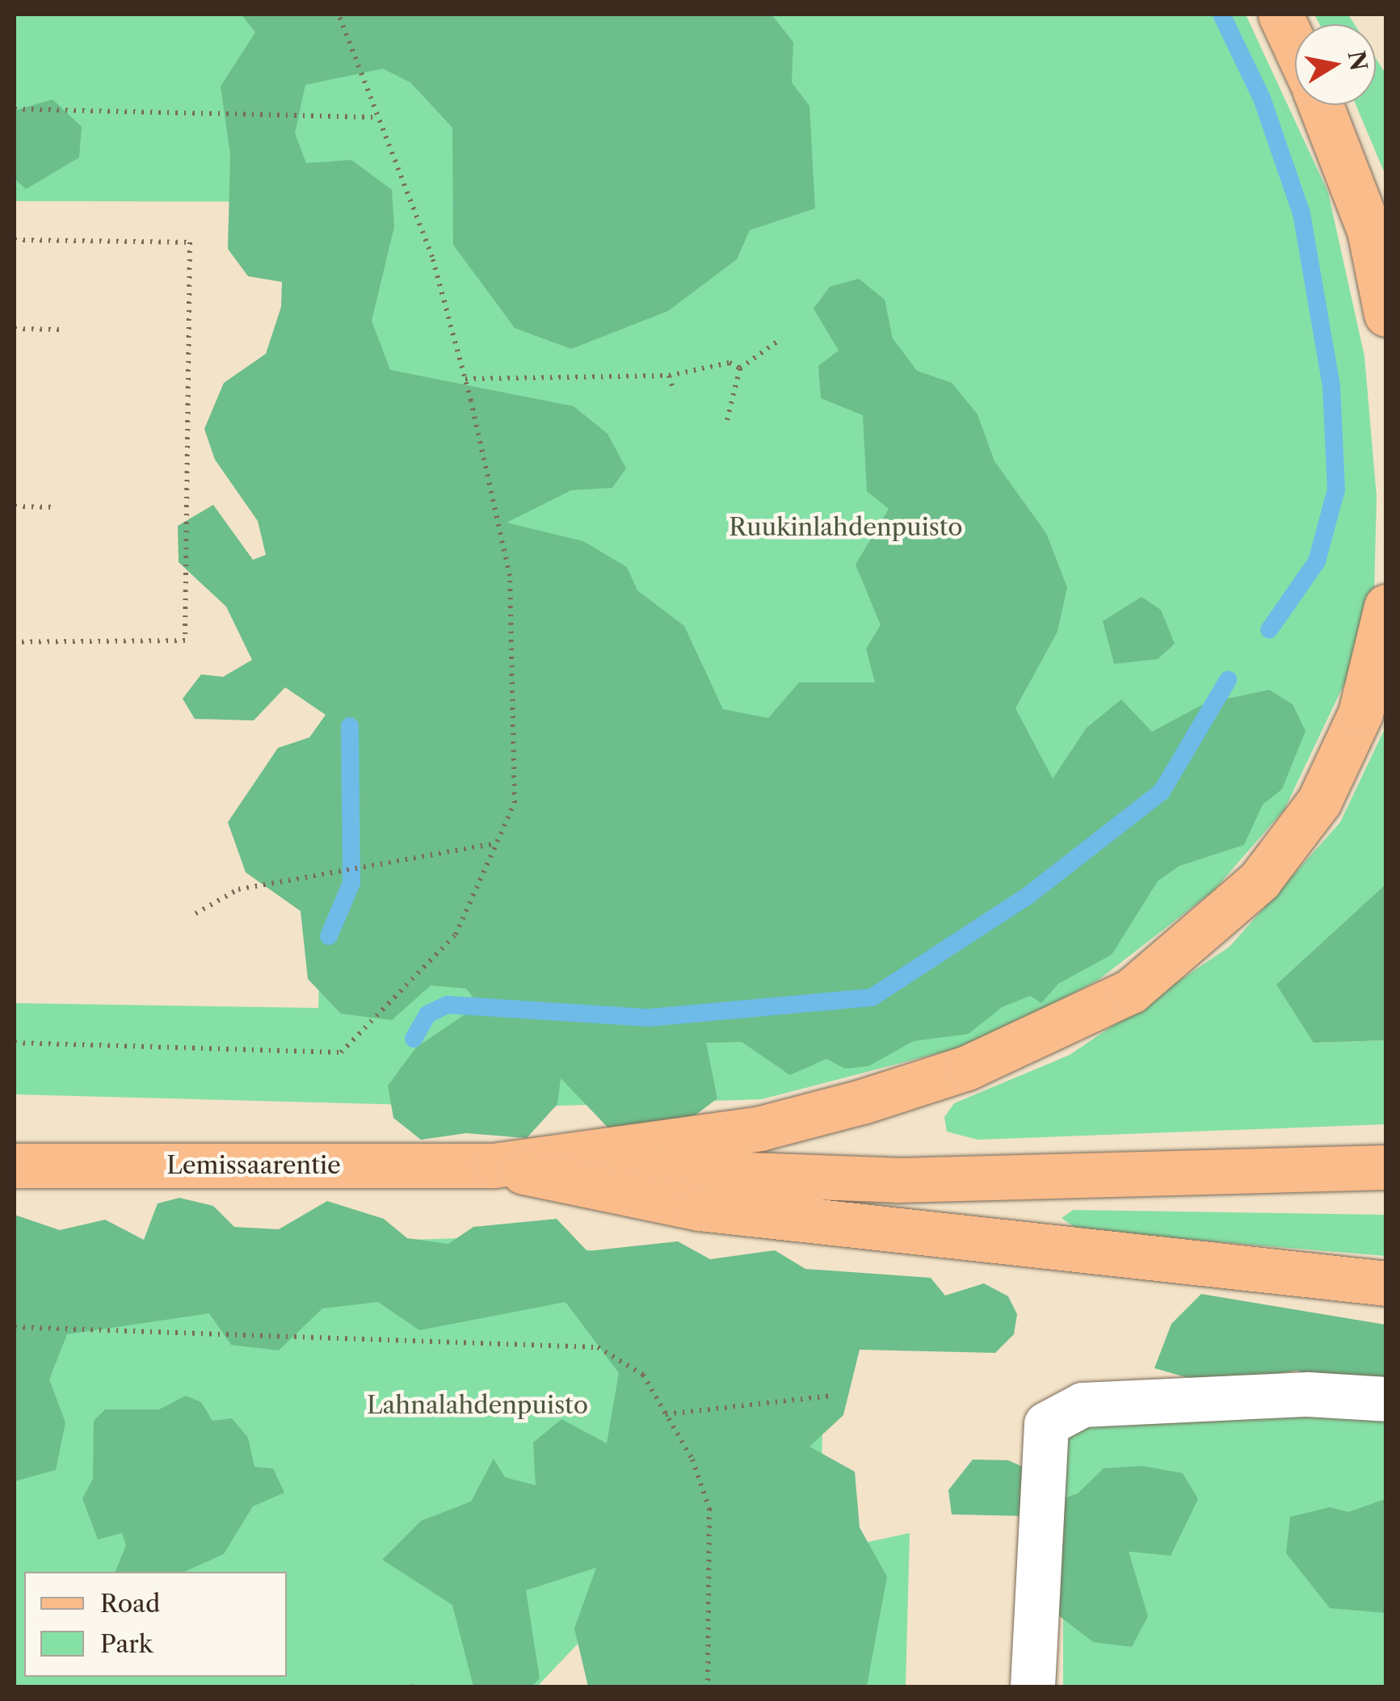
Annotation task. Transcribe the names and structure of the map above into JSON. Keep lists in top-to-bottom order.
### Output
{
  "streets": {
    "main road": ["Lemissaarentie"]
  },
  "parks": ["Ruukinlahdenpuisto", "Lahnalahdenpuisto"],
  "legend": ["Road", "Park"],
  "north": "right"
}
